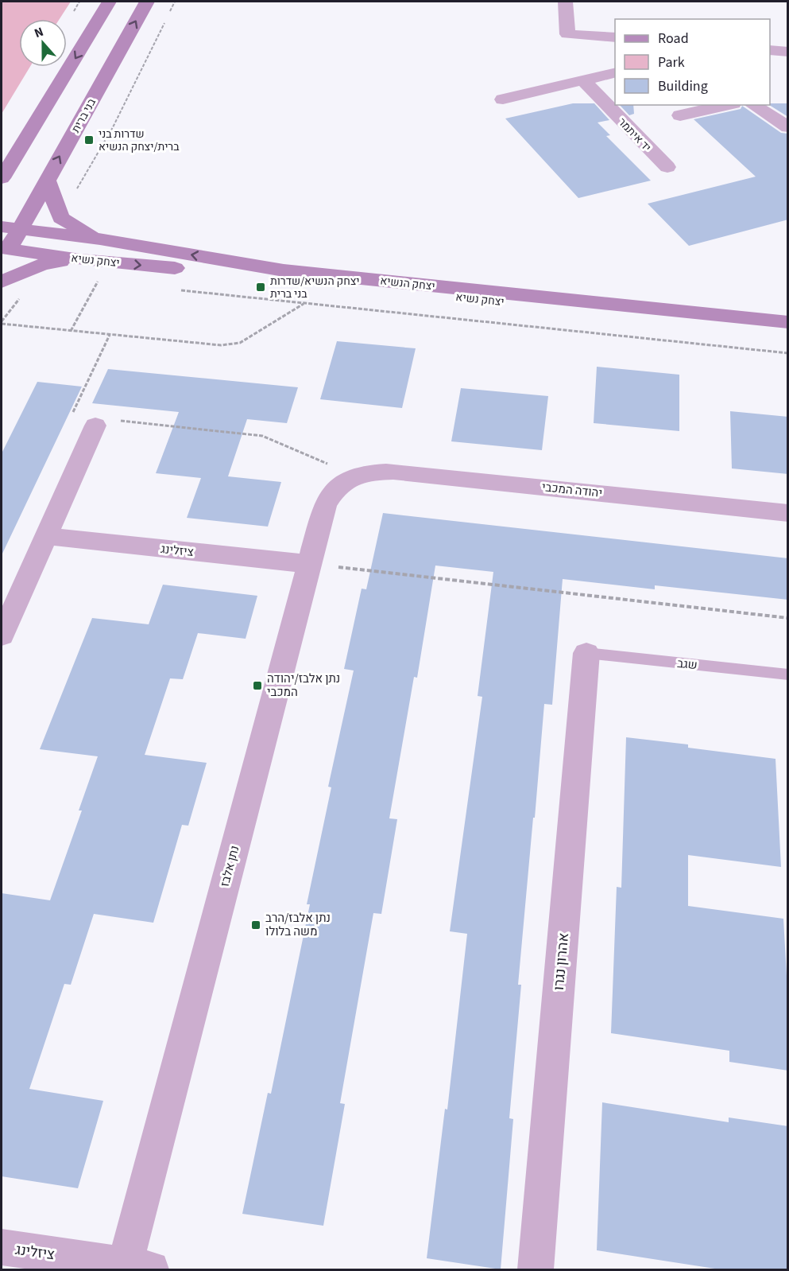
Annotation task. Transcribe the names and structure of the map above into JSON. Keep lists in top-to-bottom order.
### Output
{
  "streets": {
    "main road": ["בני ברית", "יצחק נשיא", "יצחק הנשיא"],
    "street": [
      "יד איתמר",
      "יהודה המכבי",
      "ציזלינג",
      "נתן אלבז",
      "אהרון נגרו"
    ],
    "lane": ["שגב"]
  },
  "crossings": [
    ["בני ברית", "יצחק נשיא"],
    ["בני ברית", "יצחק הנשיא"],
    ["יהודה המכבי", "נתן אלבז"],
    ["ציזלינג", "נתן אלבז"],
    ["שגב", "אהרון נגרו"]
  ],
  "one_way": ["יצחק נשיא", "יצחק הנשיא"],
  "places": {
    "transit": [
      "שדרות בני ברית/יצחק הנשיא",
      "יצחק הנשיא/שדרות בני ברית",
      "נתן אלבז/יהודה המכבי",
      "נתן אלבז/הרב משה בלולו"
    ]
  },
  "legend": ["Road", "Park", "Building"],
  "north": "top"
}
